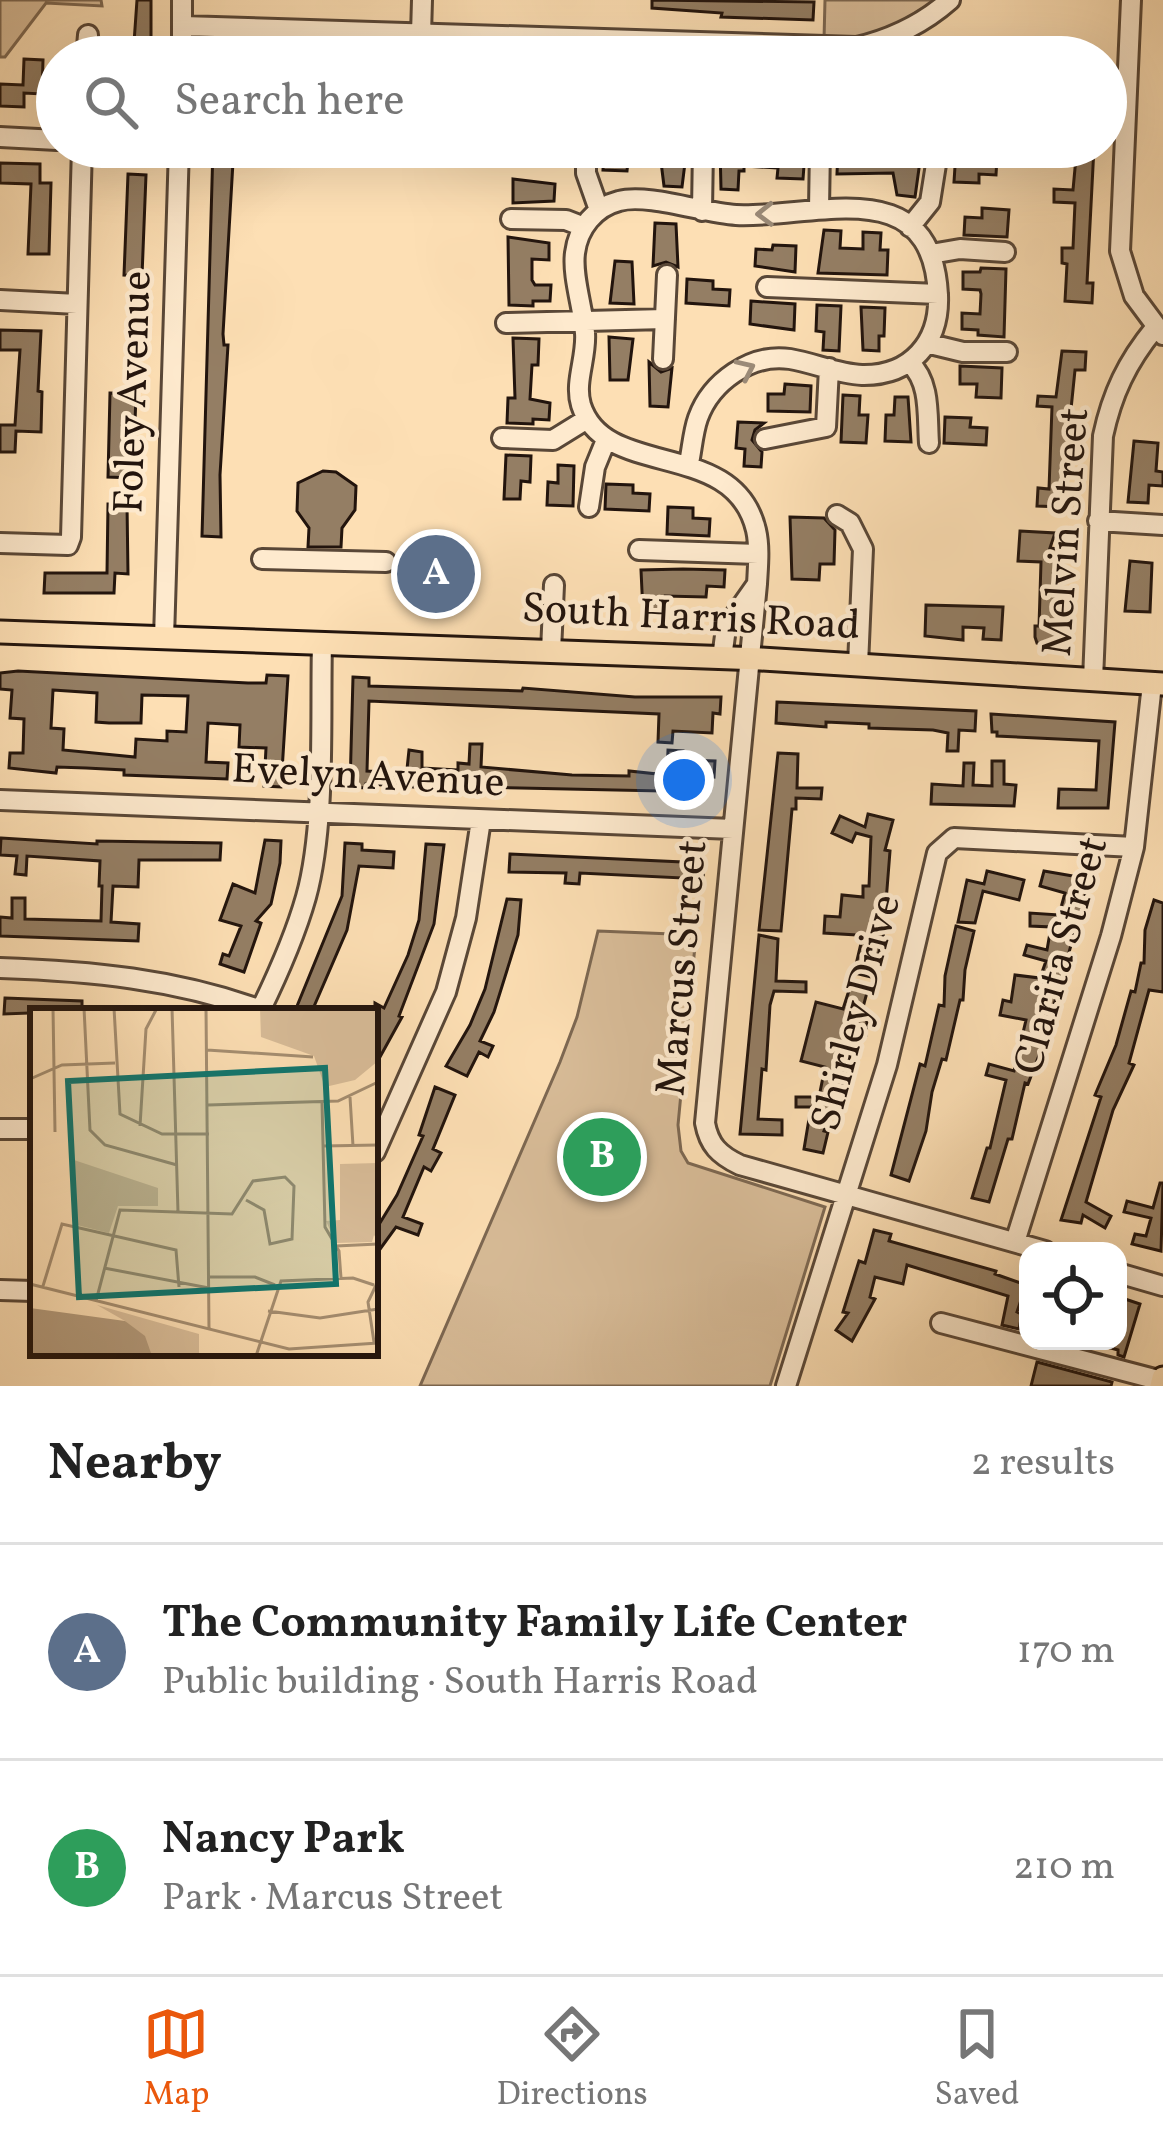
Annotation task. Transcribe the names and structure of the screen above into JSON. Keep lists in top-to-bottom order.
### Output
{
  "streets": {
    "main road": ["South Harris Road"],
    "street": [
      "Foley Avenue",
      "Melvin Street",
      "Evelyn Avenue",
      "Clarita Street",
      "Marcus Street",
      "Shirley Drive"
    ]
  },
  "crossings": [
    ["Foley Avenue", "South Harris Road"],
    ["Melvin Street", "South Harris Road"],
    ["South Harris Road", "Clarita Street"],
    ["South Harris Road", "Marcus Street"],
    ["Evelyn Avenue", "Marcus Street"],
    ["Clarita Street", "Shirley Drive"],
    ["Marcus Street", "Shirley Drive"]
  ],
  "page": {
    "search": "Search here",
    "pins": ["A", "B"],
    "heading": ["Nearby", "2 results"],
    "list": [
      {
        "mark": "A",
        "name": "The Community Family Life Center",
        "note": "Public building · South Harris Road",
        "value": "170 m"
      },
      {
        "mark": "B",
        "name": "Nancy Park",
        "note": "Park · Marcus Street",
        "value": "210 m"
      }
    ],
    "nav": ["Map", "Directions", "Saved"]
  }
}
